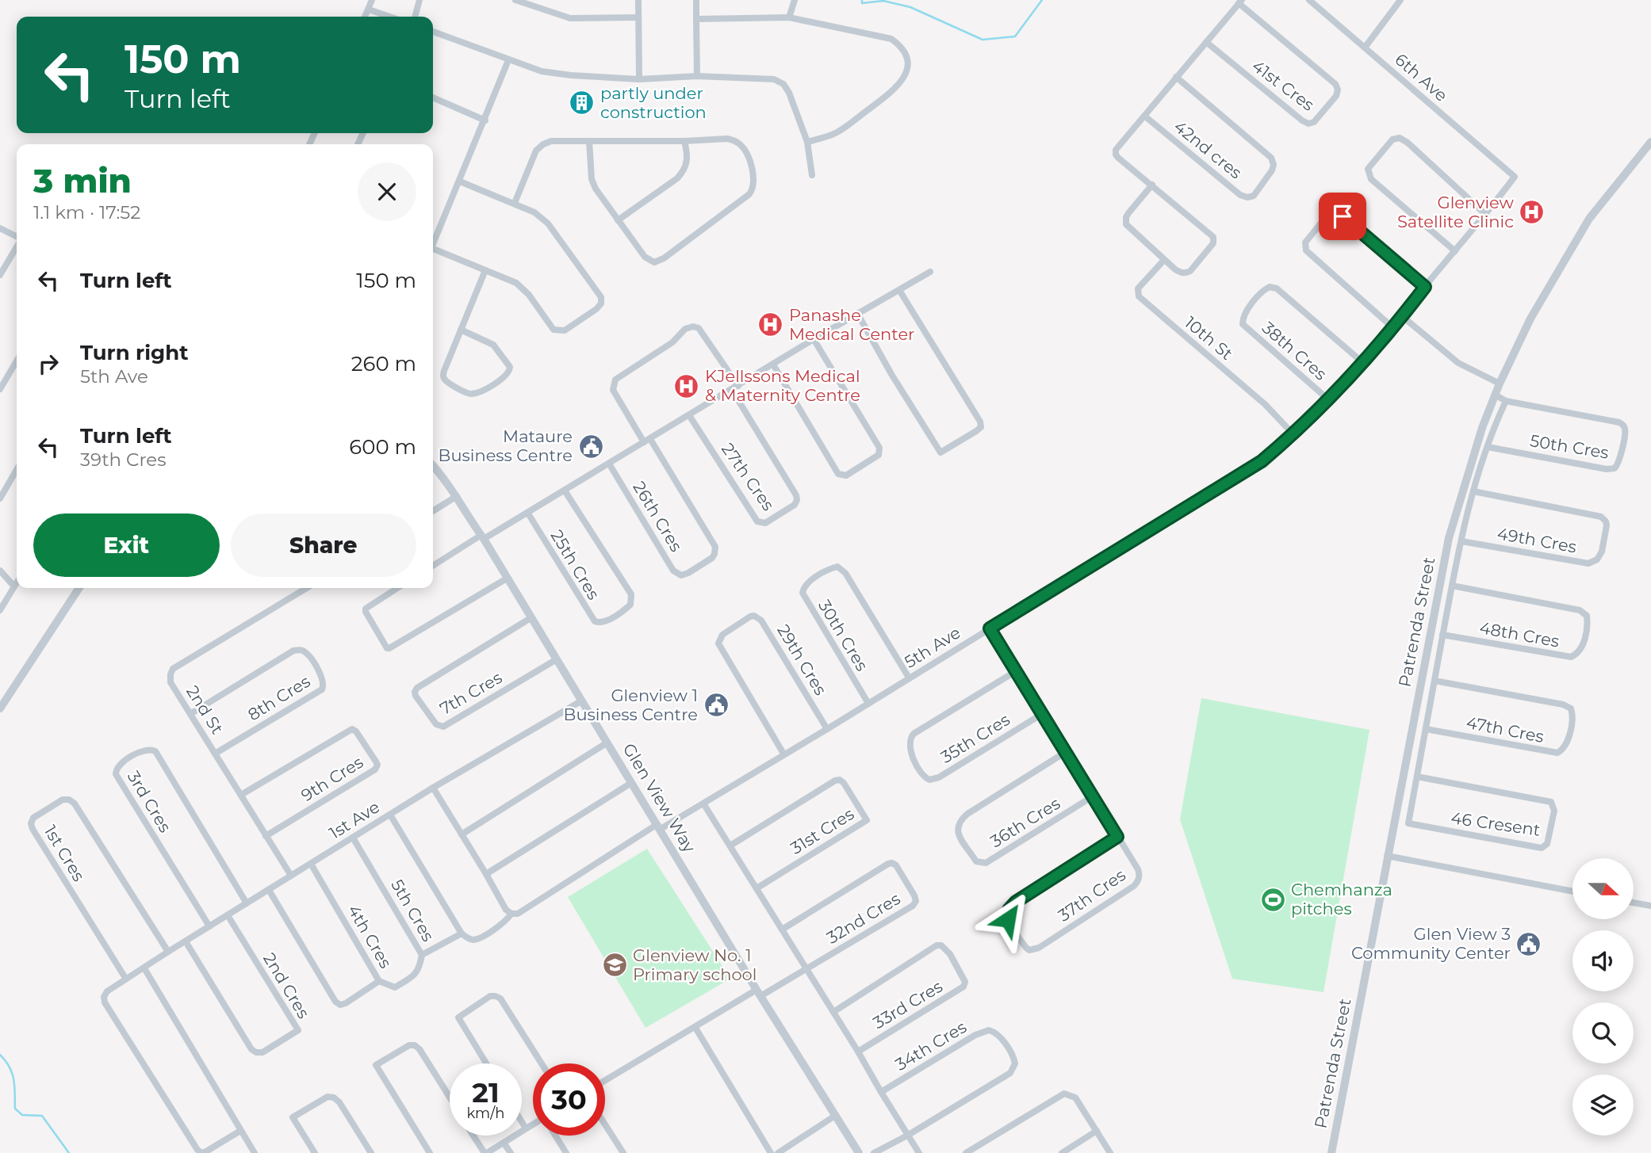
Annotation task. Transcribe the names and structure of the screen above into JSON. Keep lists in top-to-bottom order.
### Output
{
  "streets": {
    "street": [
      "6th Ave",
      "41st Cres",
      "42nd cres",
      "10th St",
      "38th Cres",
      "50th Cres",
      "27th Cres",
      "26th Cres",
      "49th Cres",
      "25th Cres",
      "Patrenda Street",
      "48th Cres",
      "30th Cres",
      "5th Ave",
      "29th Cres",
      "7th Cres",
      "8th Cres",
      "2nd St",
      "47th Cres",
      "35th Cres",
      "9th Cres",
      "Glen View Way",
      "3rd Cres",
      "1st Ave",
      "36th Cres",
      "46 Cresent",
      "31st Cres",
      "1st Cres",
      "37th Cres",
      "5th Cres",
      "32nd Cres",
      "4th Cres",
      "2nd Cres",
      "33rd Cres",
      "34th Cres"
    ]
  },
  "crossings": [
    ["6th Ave", "5th Ave"],
    ["10th St", "5th Ave"],
    ["38th Cres", "5th Ave"],
    ["27th Cres", "26th Cres"],
    ["30th Cres", "5th Ave"],
    ["5th Ave", "29th Cres"],
    ["5th Ave", "Glen View Way"],
    ["5th Ave", "5th Cres"],
    ["7th Cres", "Glen View Way"],
    ["8th Cres", "2nd St"],
    ["2nd St", "9th Cres"],
    ["2nd St", "1st Ave"],
    ["Glen View Way", "1st Ave"],
    ["Glen View Way", "32nd Cres"],
    ["3rd Cres", "1st Ave"],
    ["1st Ave", "1st Cres"],
    ["1st Ave", "5th Cres"],
    ["1st Ave", "4th Cres"],
    ["1st Ave", "2nd Cres"]
  ],
  "places": {
    "building": ["partly under construction"],
    "hospital": ["Glenview Satellite Clinic", "Panashe Medical Center", "KJellssons Medical & Maternity Centre"],
    "public building": ["Mataure Business Centre", "Glenview 1 Business Centre", "Glen View 3 Community Center"],
    "sports": ["Chemhanza pitches"],
    "school or university": ["Glenview No. 1 Primary school"]
  },
  "north": "right",
  "page": {
    "turn": ["150 m", "Turn left"],
    "heading": ["3 min", "1.1 km · 17:52"],
    "list": [
      {
        "name": "Turn left",
        "value": "150 m"
      },
      {
        "name": "Turn right",
        "note": "5th Ave",
        "value": "260 m"
      },
      {
        "name": "Turn left",
        "note": "39th Cres",
        "value": "600 m"
      }
    ],
    "buttons": ["Exit", "Share"],
    "speed": "21 km/h",
    "limit": "30"
  }
}
